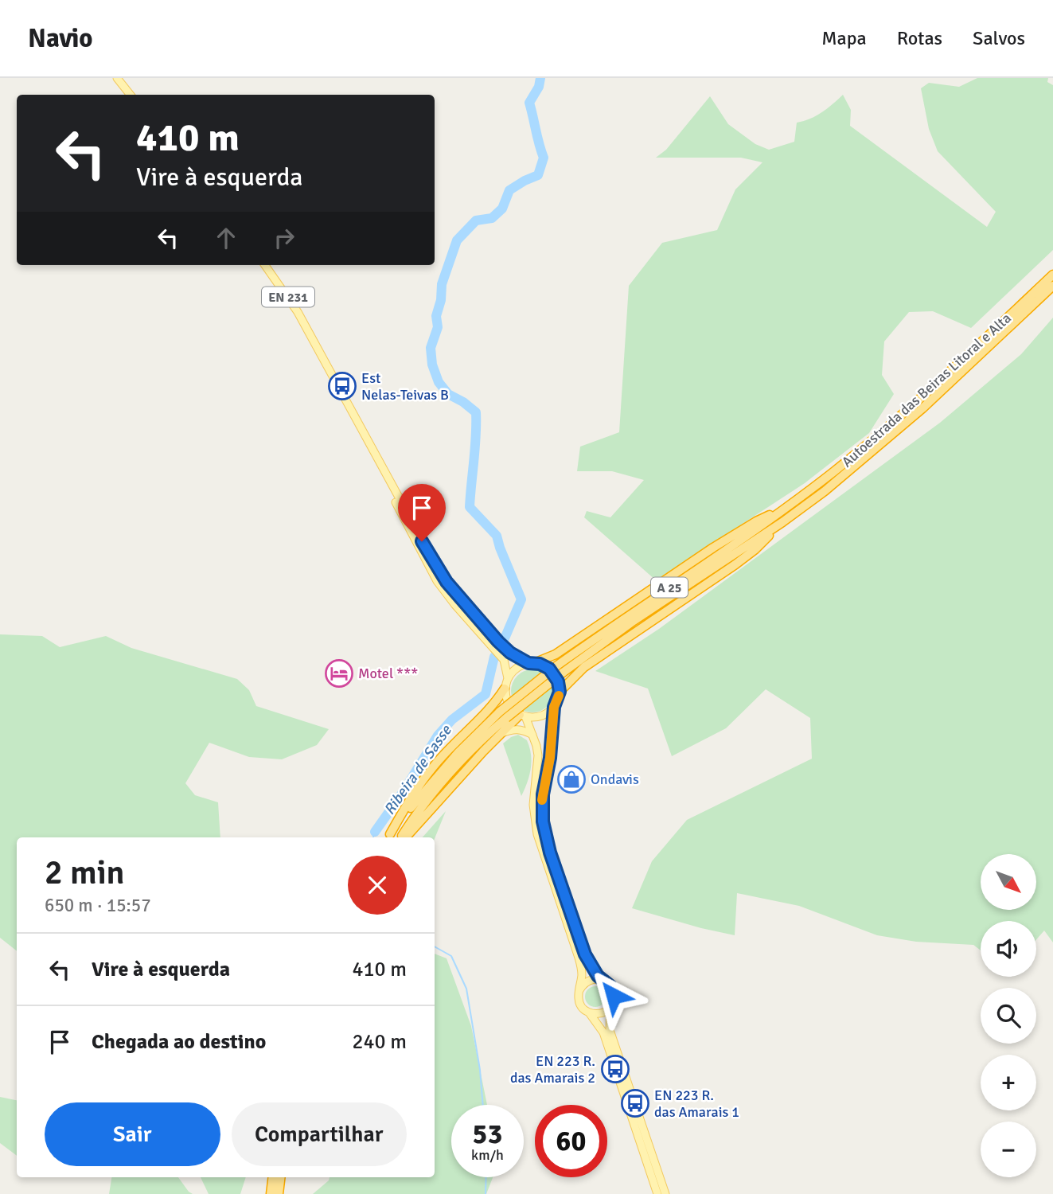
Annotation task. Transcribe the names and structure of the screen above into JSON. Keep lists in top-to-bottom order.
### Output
{
  "streets": {
    "highway": ["Autoestrada das Beiras Litoral e Alta", "A 25"],
    "main road": ["EN 231"]
  },
  "water": ["Ribeira de Sasse"],
  "places": {
    "bus stop": ["Est Nelas-Teivas B", "EN 223 R. das Amarais 2", "EN 223 R. das Amarais 1"],
    "hotel": ["Motel ***"],
    "shop": ["Ondavis"]
  },
  "north": "bottom right",
  "page": {
    "header": "Navio",
    "nav": ["Mapa", "Rotas", "Salvos"],
    "turn": ["410 m", "Vire à esquerda"],
    "heading": ["2 min", "650 m · 15:57"],
    "map_buttons": ["+", "−"],
    "list": [
      {
        "name": "Vire à esquerda",
        "value": "410 m"
      },
      {
        "name": "Chegada ao destino",
        "value": "240 m"
      }
    ],
    "buttons": ["Sair", "Compartilhar"],
    "speed": "53 km/h",
    "limit": "60"
  }
}
